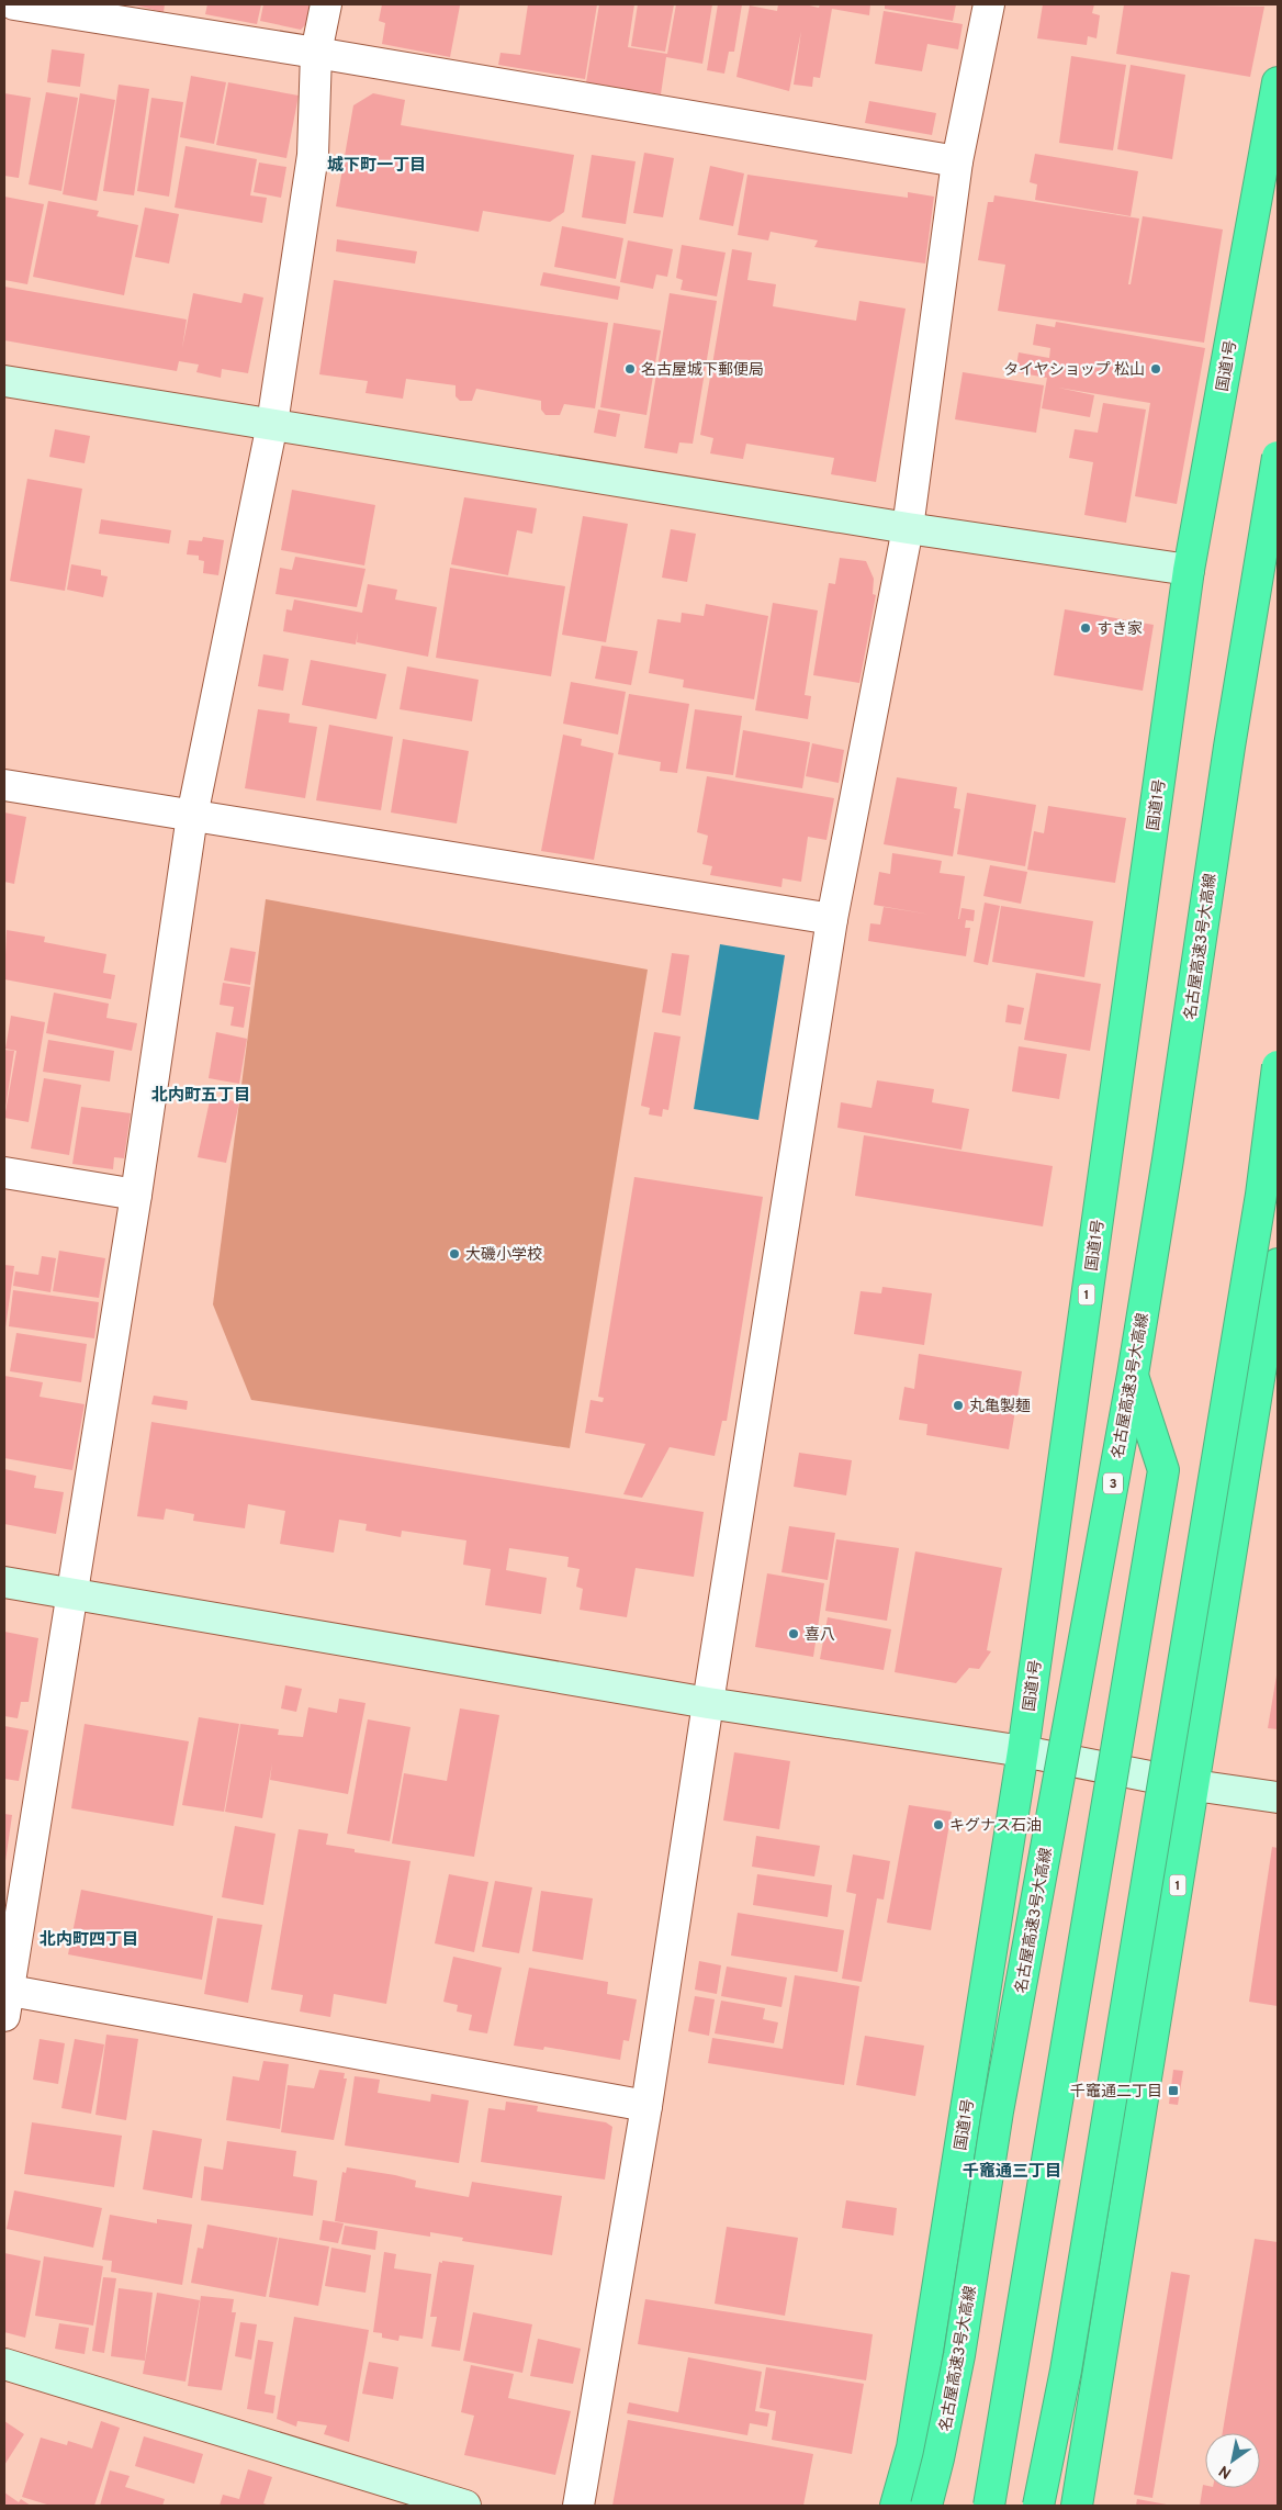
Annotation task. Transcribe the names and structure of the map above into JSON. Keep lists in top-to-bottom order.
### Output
{
  "streets": {
    "highway": [
      "国道1号",
      "名古屋高速3号大高線",
      "1",
      "3"
    ]
  },
  "districts": [
    "城下町一丁目",
    "北内町五丁目",
    "北内町四丁目",
    "千竈通三丁目"
  ],
  "places": {
    "other": [
      "名古屋城下郵便局",
      "タイヤショップ 松山",
      "すき家",
      "大磯小学校",
      "丸亀製麺",
      "喜八",
      "キグナス石油"
    ],
    "transit": ["千竈通二丁目"]
  },
  "north": "bottom left"
}
